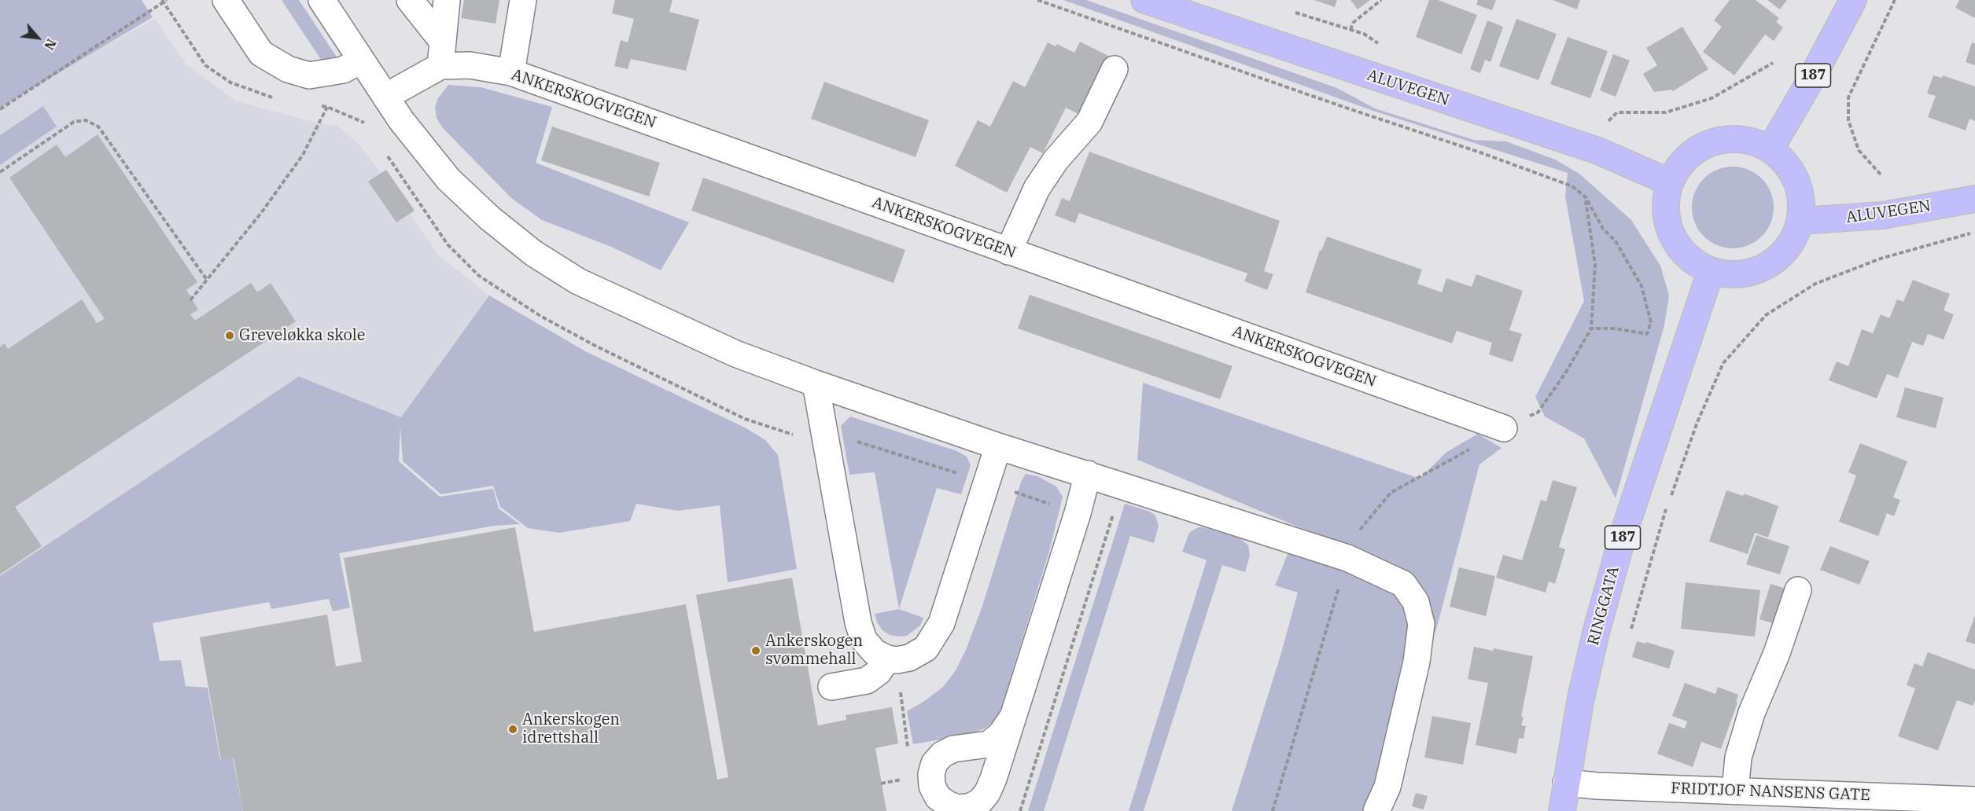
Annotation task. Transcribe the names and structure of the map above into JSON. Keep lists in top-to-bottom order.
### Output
{
  "streets": {
    "main road": ["187", "ALUVEGEN", "RINGGATA"],
    "street": ["ANKERSKOGVEGEN", "FRIDTJOF NANSENS GATE"]
  },
  "crossings": [
    ["187", "ALUVEGEN"],
    ["187", "RINGGATA"],
    ["ALUVEGEN", "RINGGATA"],
    ["RINGGATA", "FRIDTJOF NANSENS GATE"]
  ],
  "places": ["Greveløkka skole", "Ankerskogen svømmehall", "Ankerskogen idrettshall"],
  "north": "bottom right"
}
